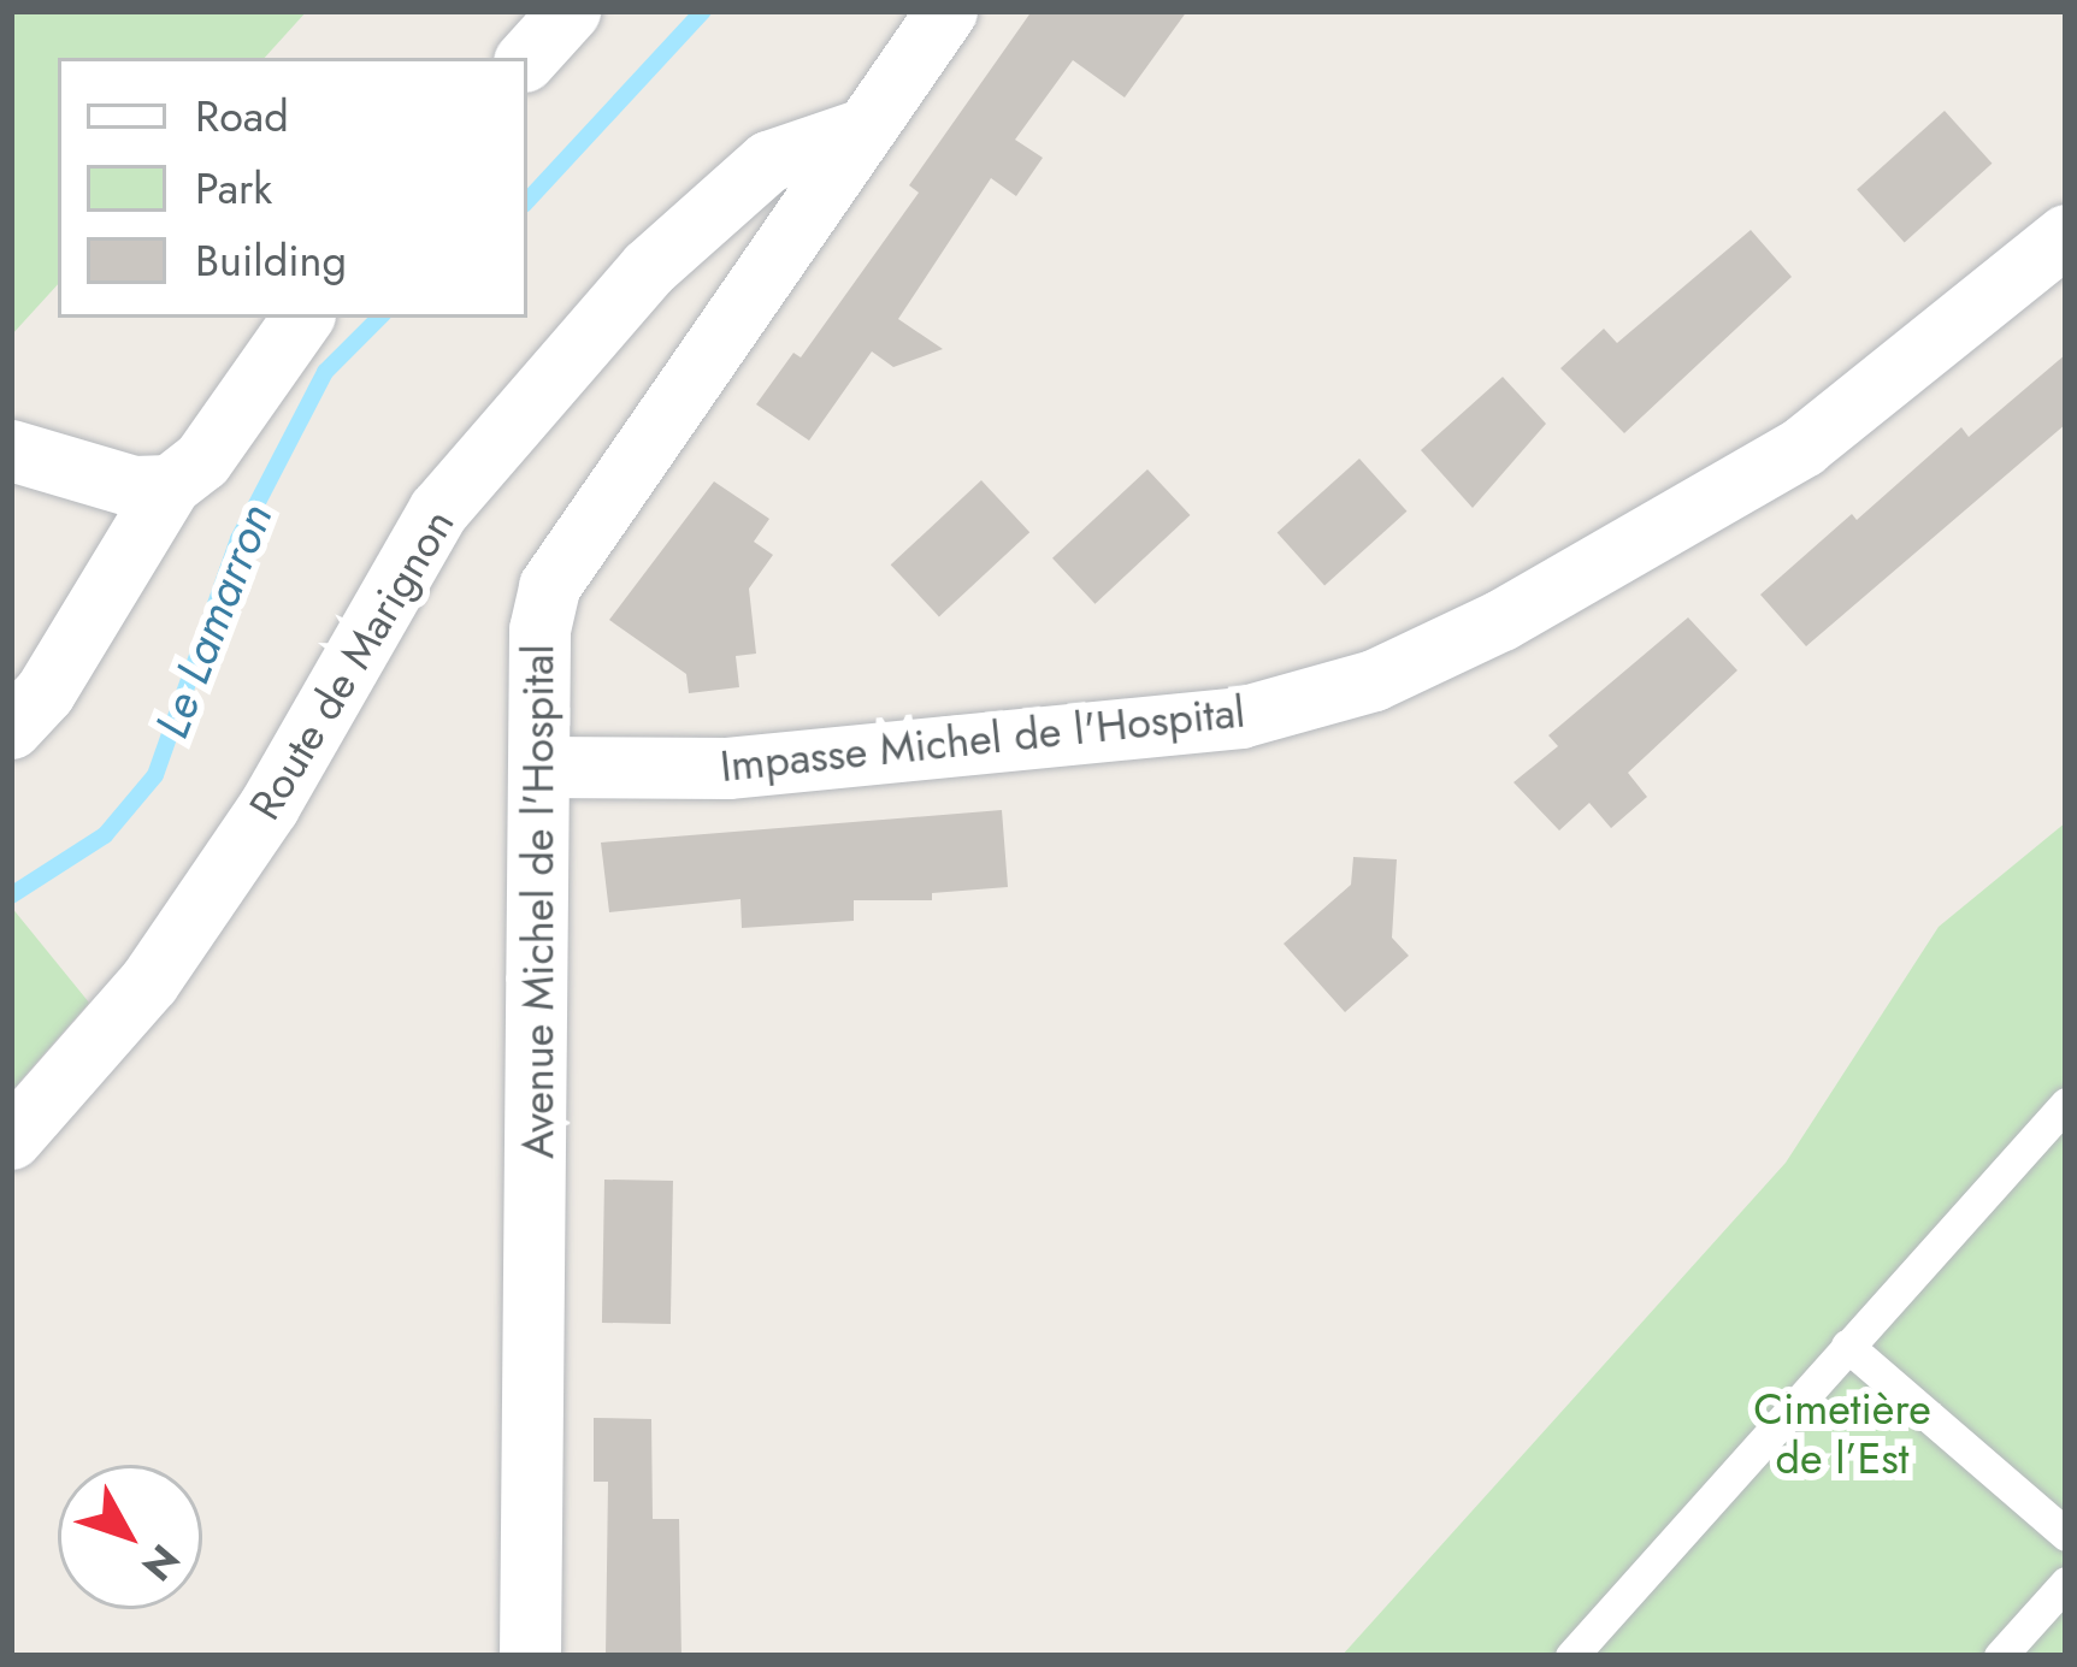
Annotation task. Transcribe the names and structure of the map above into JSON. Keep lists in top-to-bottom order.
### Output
{
  "streets": {
    "street": ["Route de Marignon", "Impasse Michel de l'Hospital", "Avenue Michel de l'Hospital"]
  },
  "crossings": [
    ["Route de Marignon", "Avenue Michel de l'Hospital"],
    ["Impasse Michel de l'Hospital", "Avenue Michel de l'Hospital"]
  ],
  "water": ["Le Lamarron"],
  "parks": ["Cimetière de l’Est"],
  "legend": ["Road", "Park", "Building"],
  "north": "bottom right"
}
